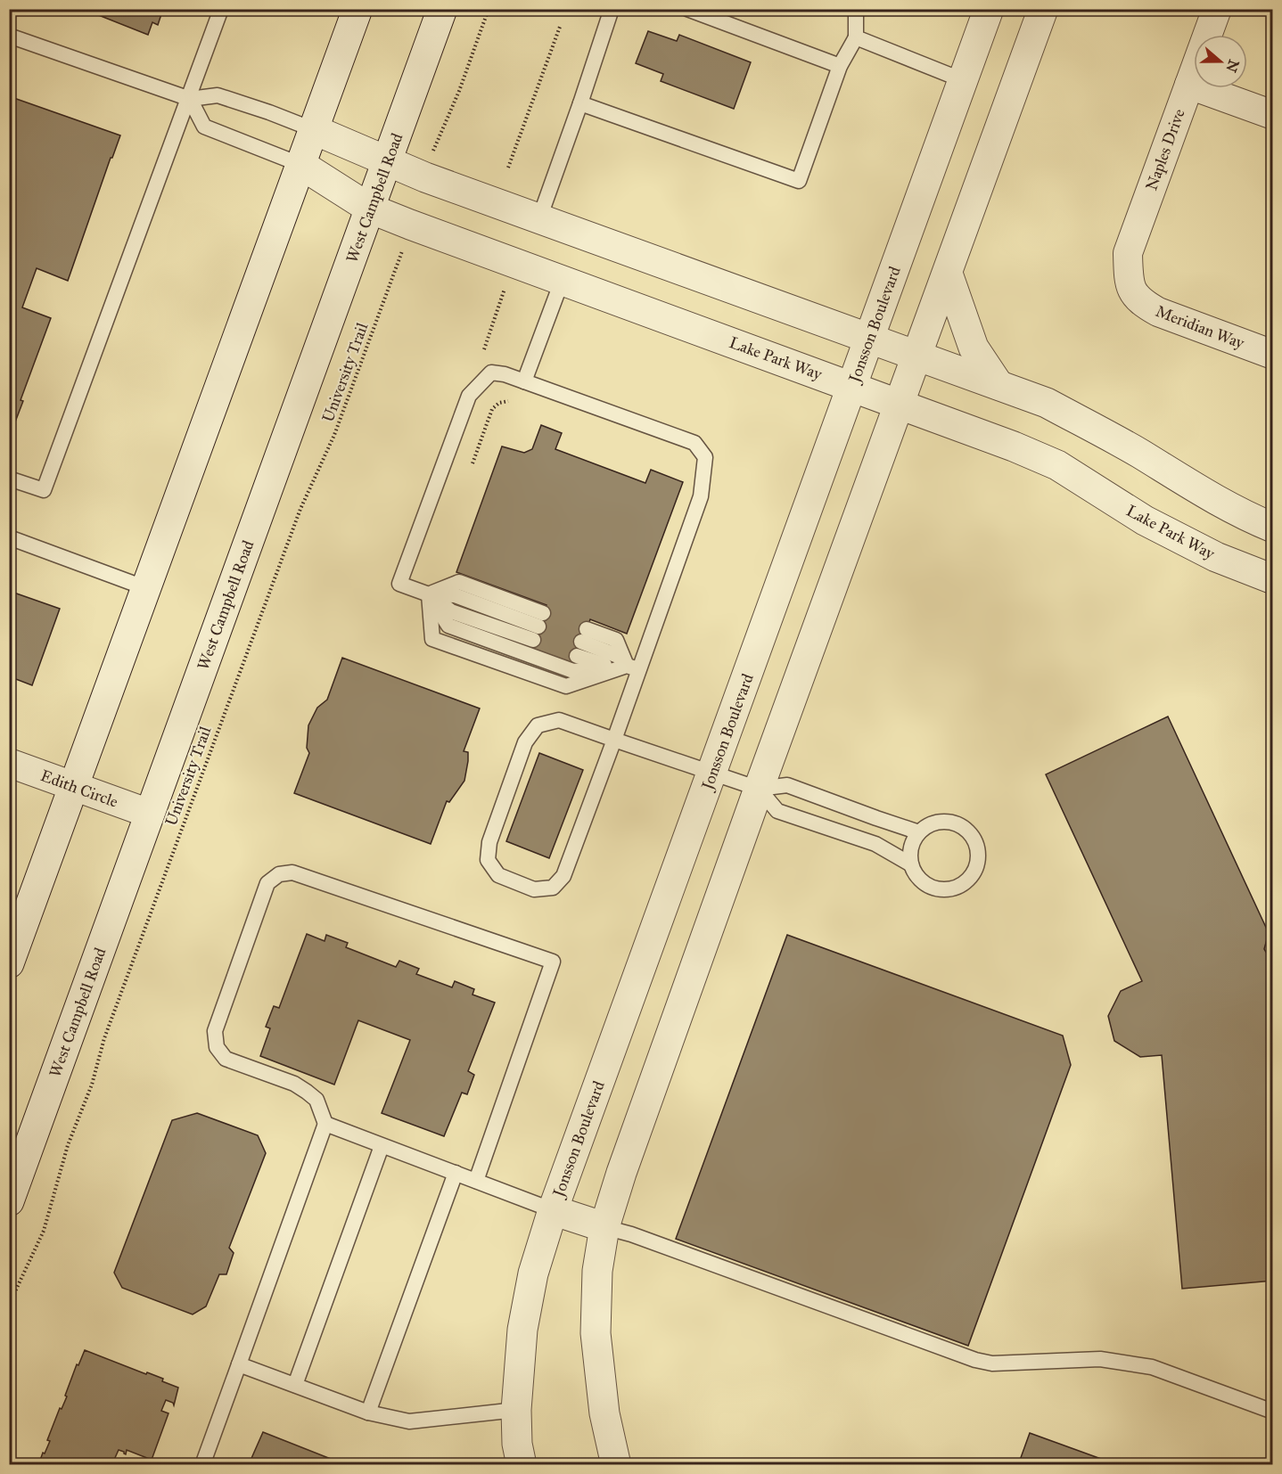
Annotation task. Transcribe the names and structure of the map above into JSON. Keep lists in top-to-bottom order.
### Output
{
  "streets": {
    "street": [
      "Naples Drive",
      "West Campbell Road",
      "Jonsson Boulevard",
      "Meridian Way",
      "Lake Park Way",
      "Edith Circle"
    ],
    "path": ["University Trail"]
  },
  "crossings": [
    ["Naples Drive", "Meridian Way"],
    ["West Campbell Road", "Lake Park Way"],
    ["West Campbell Road", "Edith Circle"],
    ["Jonsson Boulevard", "Lake Park Way"]
  ],
  "north": "right"
}
